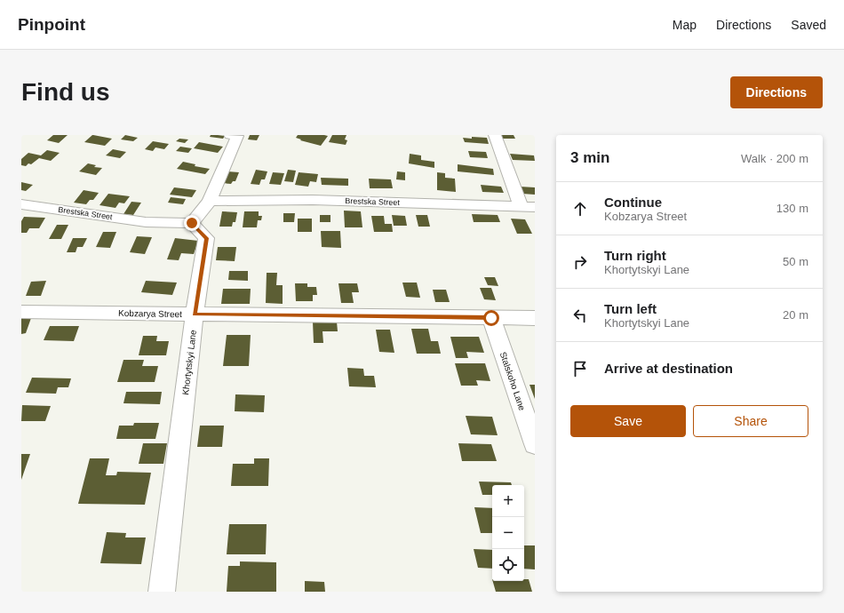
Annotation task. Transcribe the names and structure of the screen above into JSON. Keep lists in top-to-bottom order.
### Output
{
  "streets": {
    "street": [
      "Brestska Street",
      "Kobzarya Street",
      "Khortytskyi Lane",
      "Stalskoho Lane"
    ]
  },
  "crossings": [
    ["Brestska Street", "Khortytskyi Lane"],
    ["Kobzarya Street", "Khortytskyi Lane"],
    ["Kobzarya Street", "Stalskoho Lane"]
  ],
  "page": {
    "header": "Pinpoint",
    "nav": ["Map", "Directions", "Saved"],
    "buttons": [
      "Directions",
      ["Save", "Share"]
    ],
    "title": "Find us",
    "heading": ["3 min", "Walk · 200 m"],
    "list": [
      ["Continue", "Kobzarya Street", "130 m"],
      ["Turn right", "Khortytskyi Lane", "50 m"],
      ["Turn left", "Khortytskyi Lane", "20 m"],
      "Arrive at destination"
    ],
    "map_buttons": ["+", "−"]
  }
}
